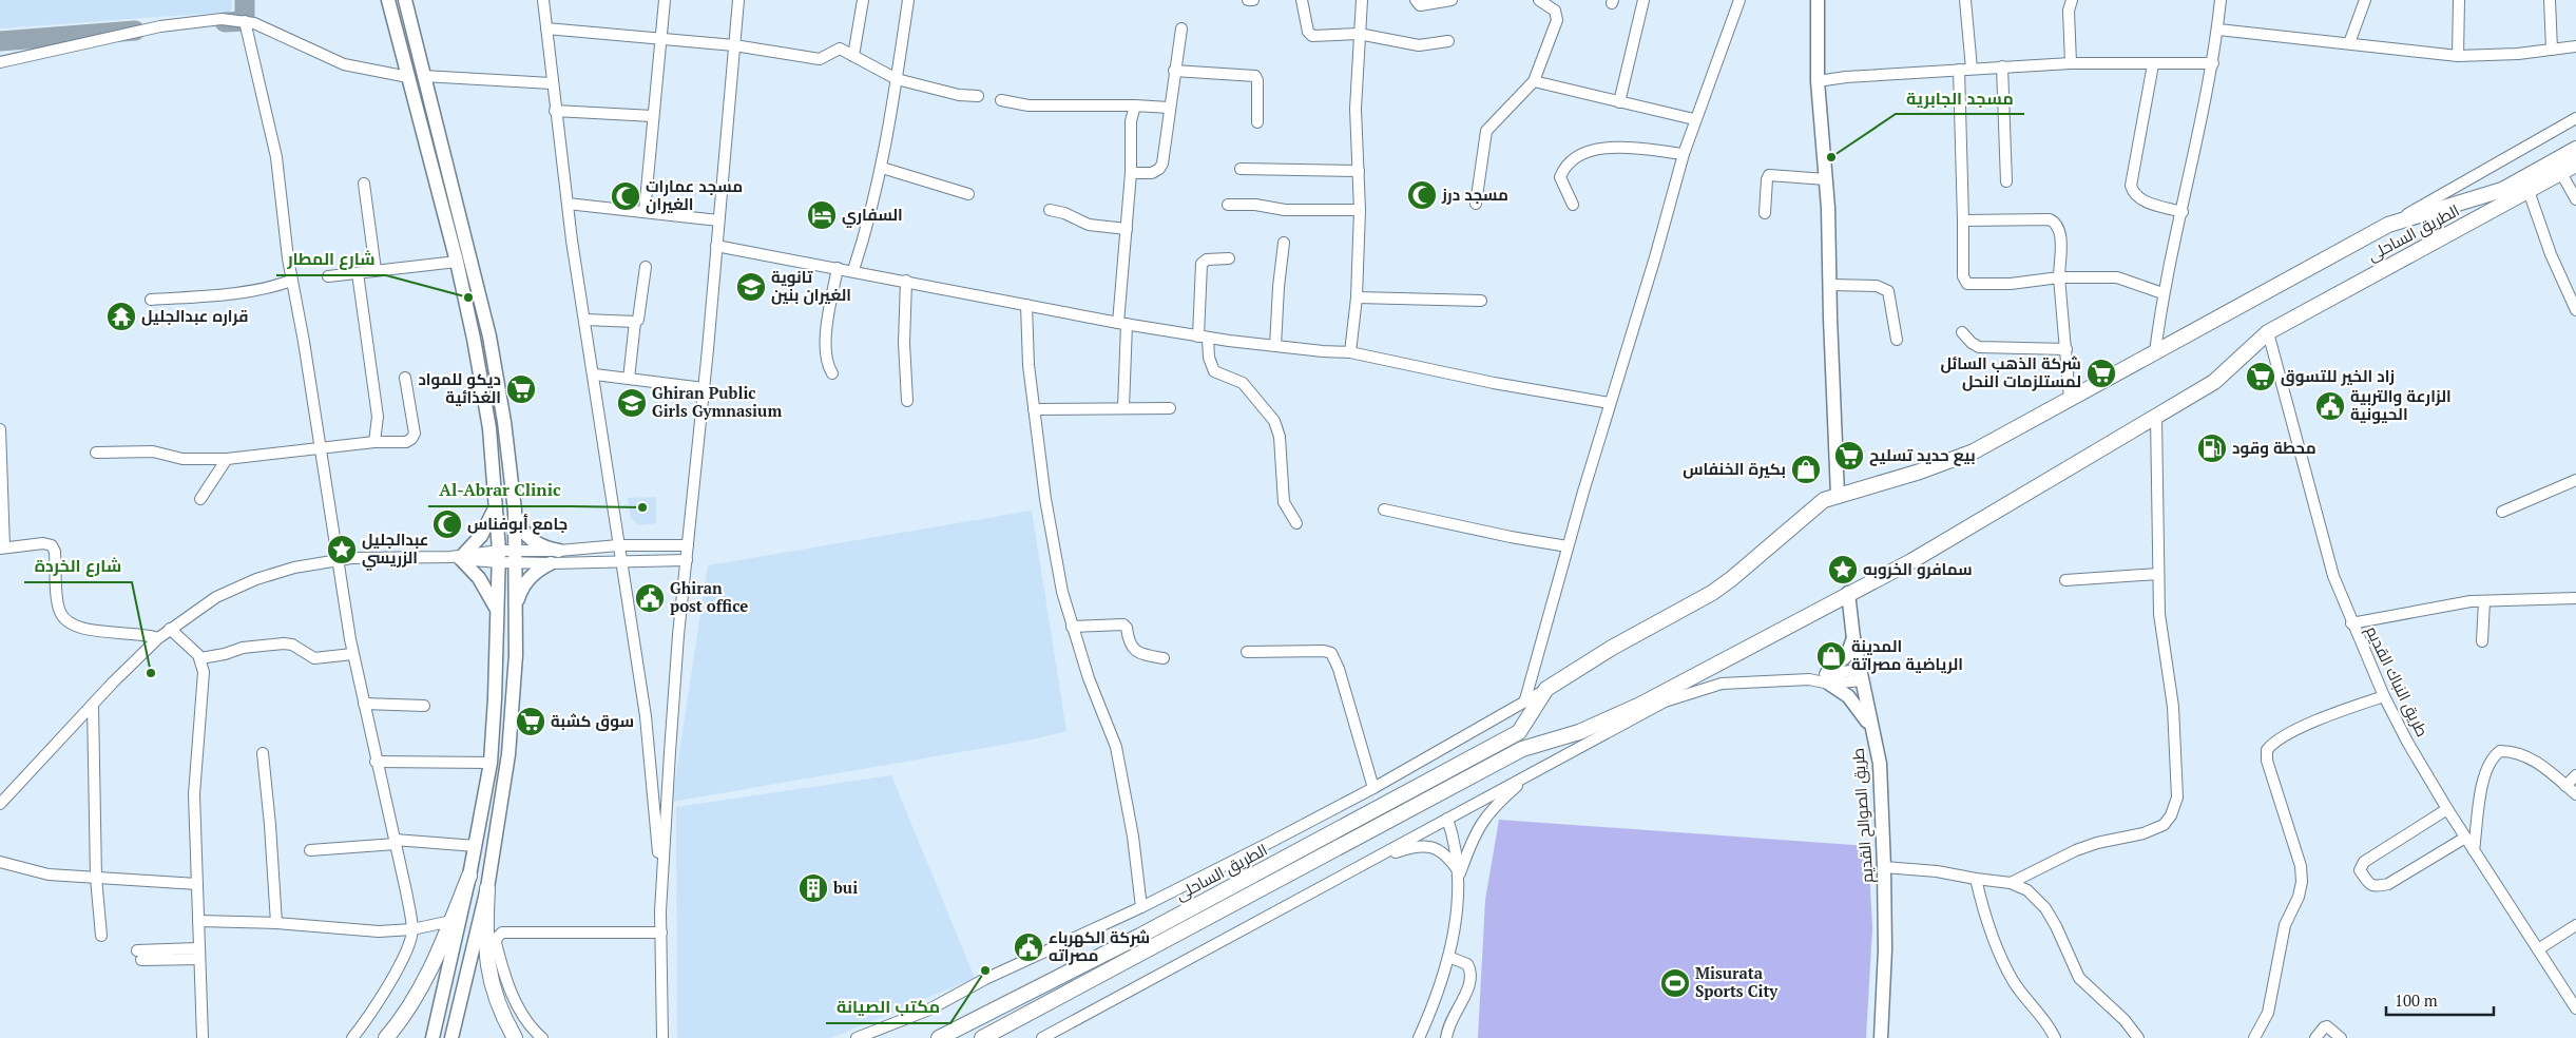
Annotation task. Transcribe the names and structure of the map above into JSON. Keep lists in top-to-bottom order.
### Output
{
  "streets": {
    "highway": ["الطريق الساحلى"],
    "main road": ["طريق الصوالح القديم"],
    "street": ["طريق النباك القديم"]
  },
  "crossings": [
    ["الطريق الساحلى", "طريق النباك القديم"],
    ["الطريق الساحلى", "طريق الصوالح القديم"]
  ],
  "places": {
    "other": [
      "مسجد الجابرية",
      "شارع المطار",
      "Al-Abrar Clinic",
      "شارع الخردة",
      "مكتب الصيانة"
    ],
    "mosque": ["مسجد درز", "مسجد عمارات الغيران", "جامع أبوفناس"],
    "hotel": ["السفاري"],
    "school or university": ["تانوية الغيران بنين", "Ghiran Public Girls Gymnasium"],
    "temple": ["قراره عبدالجليل"],
    "supermarket": [
      "شركة الذهب السائل لمستلزمات النحل",
      "زاد الخير للتسوق",
      "ديكو للمواد الغذائية",
      "بيع حديد تسليح",
      "سوق كشبة"
    ],
    "public building": ["الزارعة والتربية الحيونية", "Ghiran post office", "شركة الكهرباء مصراته"],
    "fuel station": ["محطة وقود"],
    "shop": ["بكيرة الخنفاس", "المدينة الرياضية مصراتة"],
    "place": ["عبدالجليل الزريسي", "سمافرو الخروبه"],
    "building": ["bui"],
    "sports": ["Misurata Sports City"]
  },
  "scale_bar": "100 m"
}
